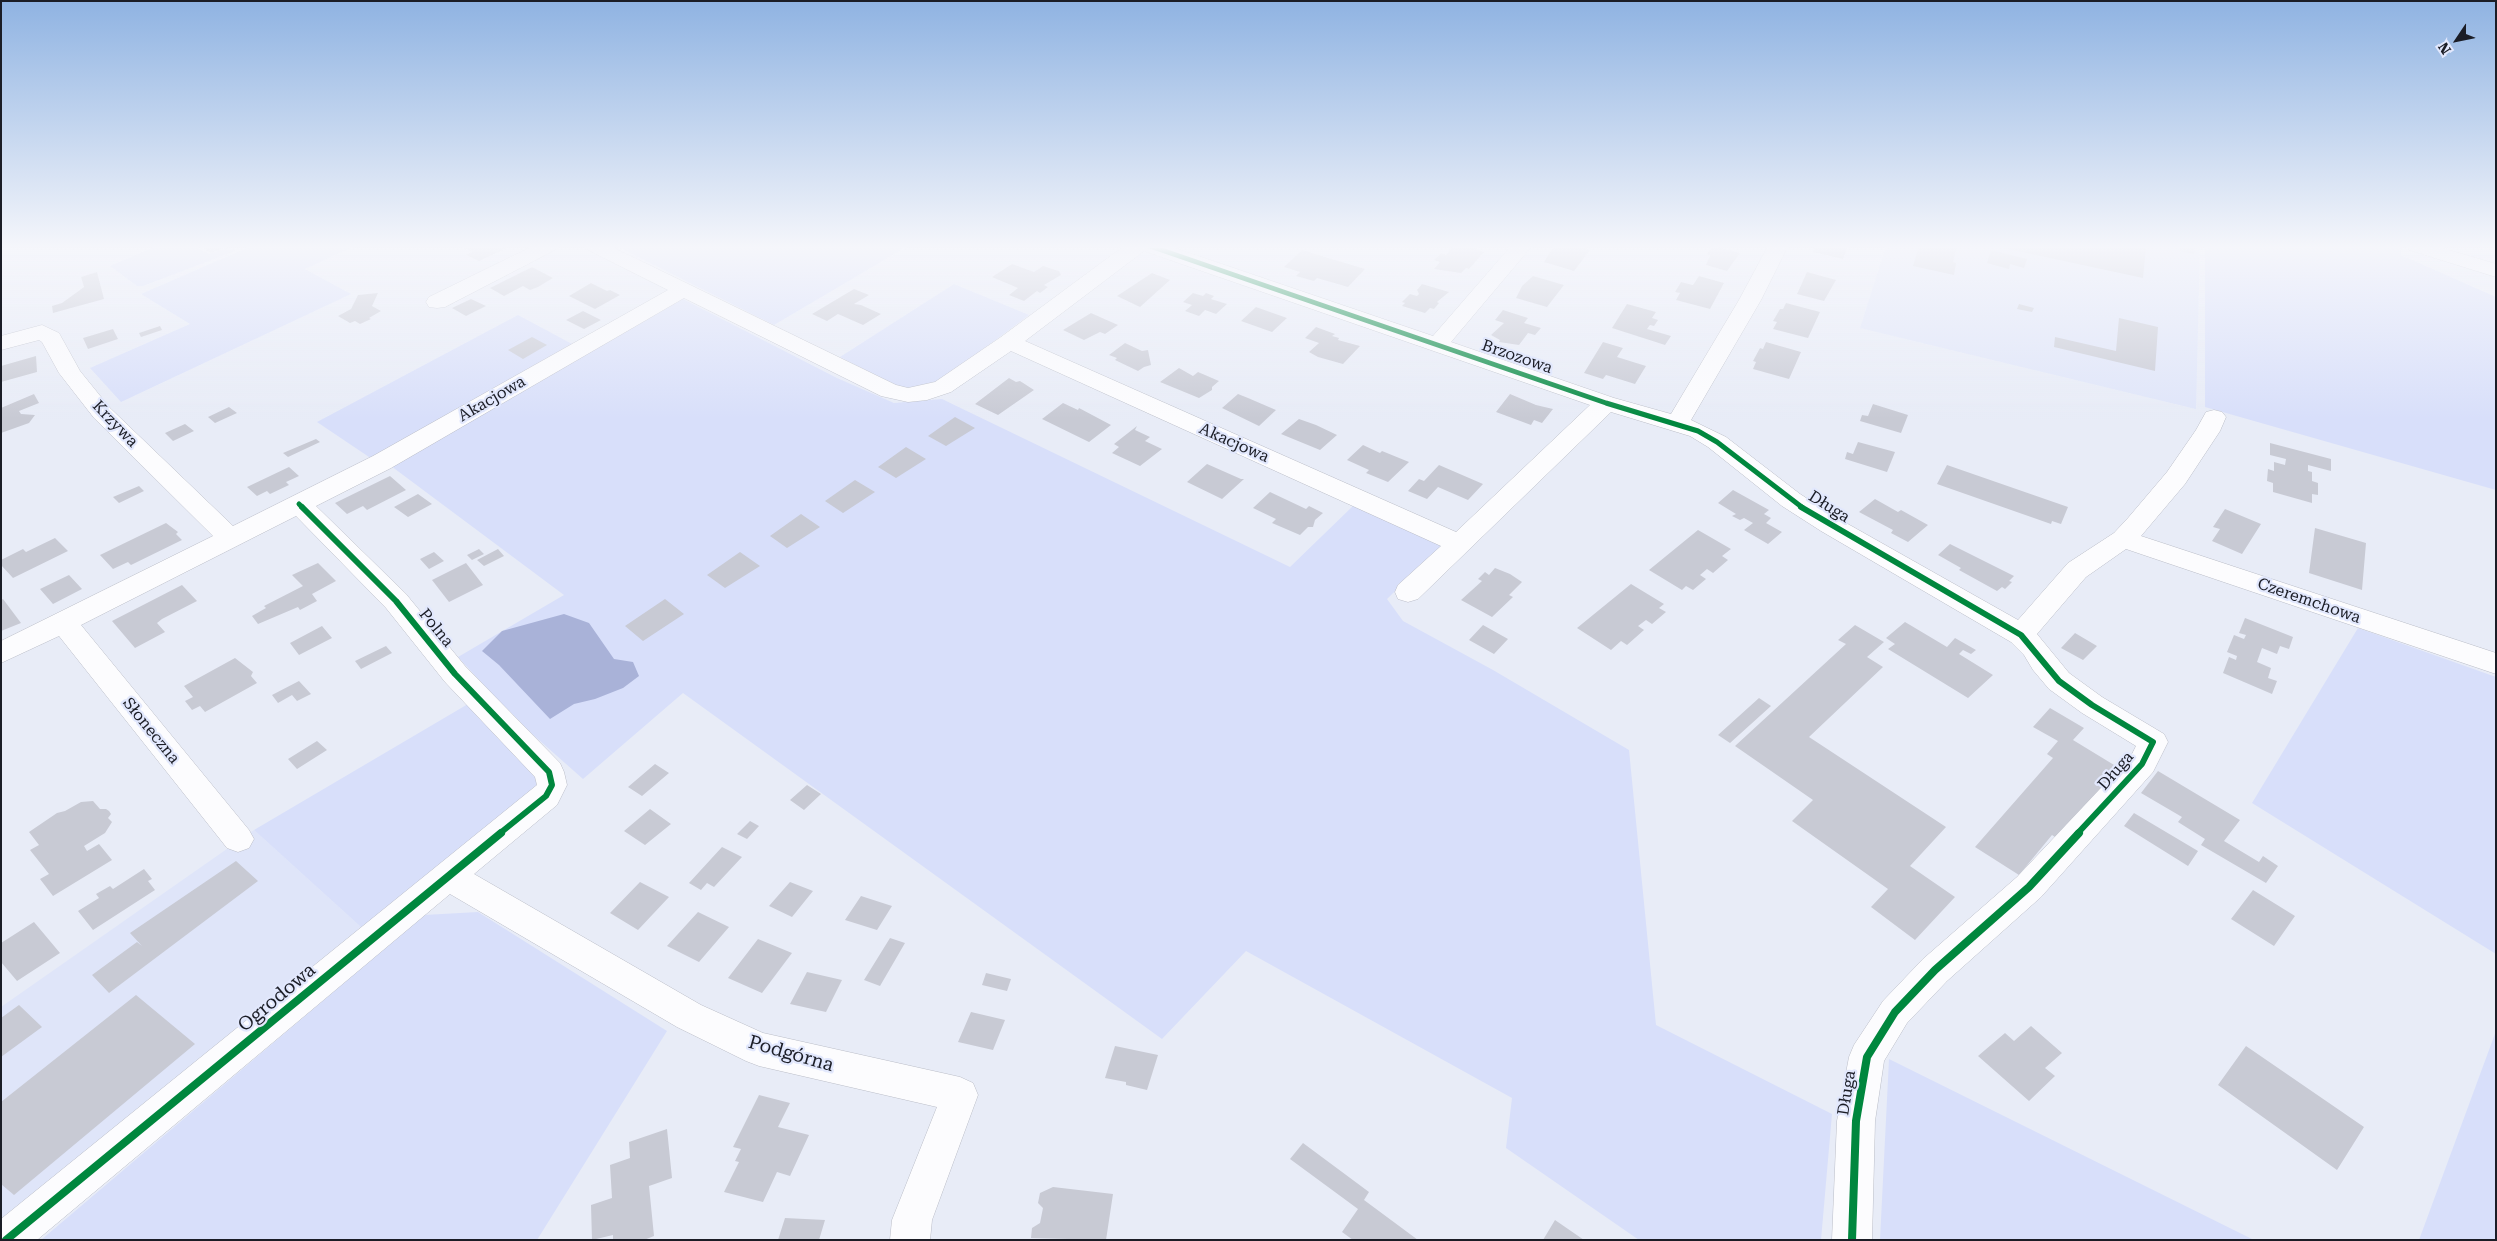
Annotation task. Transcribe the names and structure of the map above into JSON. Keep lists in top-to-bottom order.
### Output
{
  "streets": {
    "street": [
      "Brzozowa",
      "Akacjowa",
      "Krzywa",
      "Długa",
      "Czeremchowa",
      "Polna",
      "Słoneczna",
      "Ogrodowa",
      "Podgórna"
    ]
  },
  "crossings": [
    ["Brzozowa", "Długa"],
    ["Akacjowa", "Polna"],
    ["Polna", "Ogrodowa"],
    ["Ogrodowa", "Podgórna"]
  ],
  "north": "bottom left"
}
